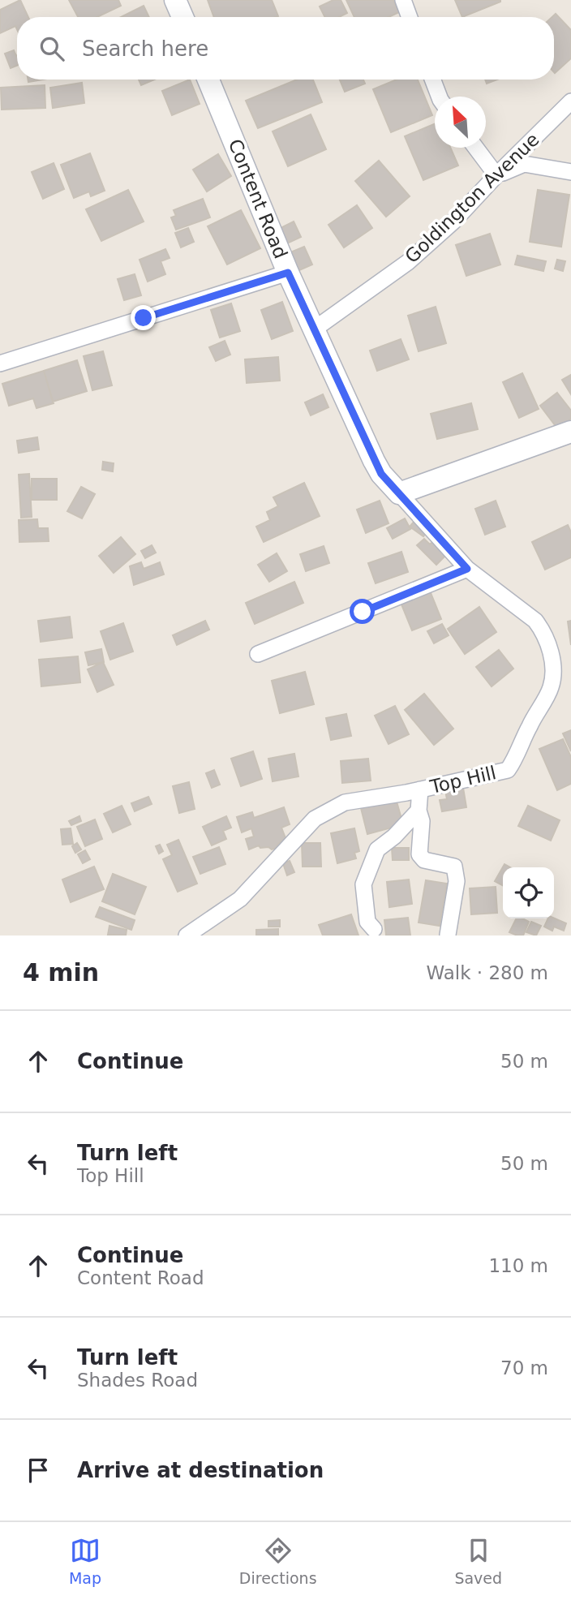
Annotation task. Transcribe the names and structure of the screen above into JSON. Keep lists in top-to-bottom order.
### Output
{
  "streets": {
    "street": ["Goldington Avenue", "Content Road", "Top Hill"]
  },
  "crossings": [
    ["Goldington Avenue", "Content Road"],
    ["Content Road", "Top Hill"]
  ],
  "north": "top left",
  "page": {
    "search": "Search here",
    "heading": ["4 min", "Walk · 280 m"],
    "list": [
      ["Continue", "50 m"],
      ["Turn left", "Top Hill", "50 m"],
      ["Continue", "Content Road", "110 m"],
      ["Turn left", "Shades Road", "70 m"],
      "Arrive at destination"
    ],
    "nav": ["Map", "Directions", "Saved"]
  }
}
